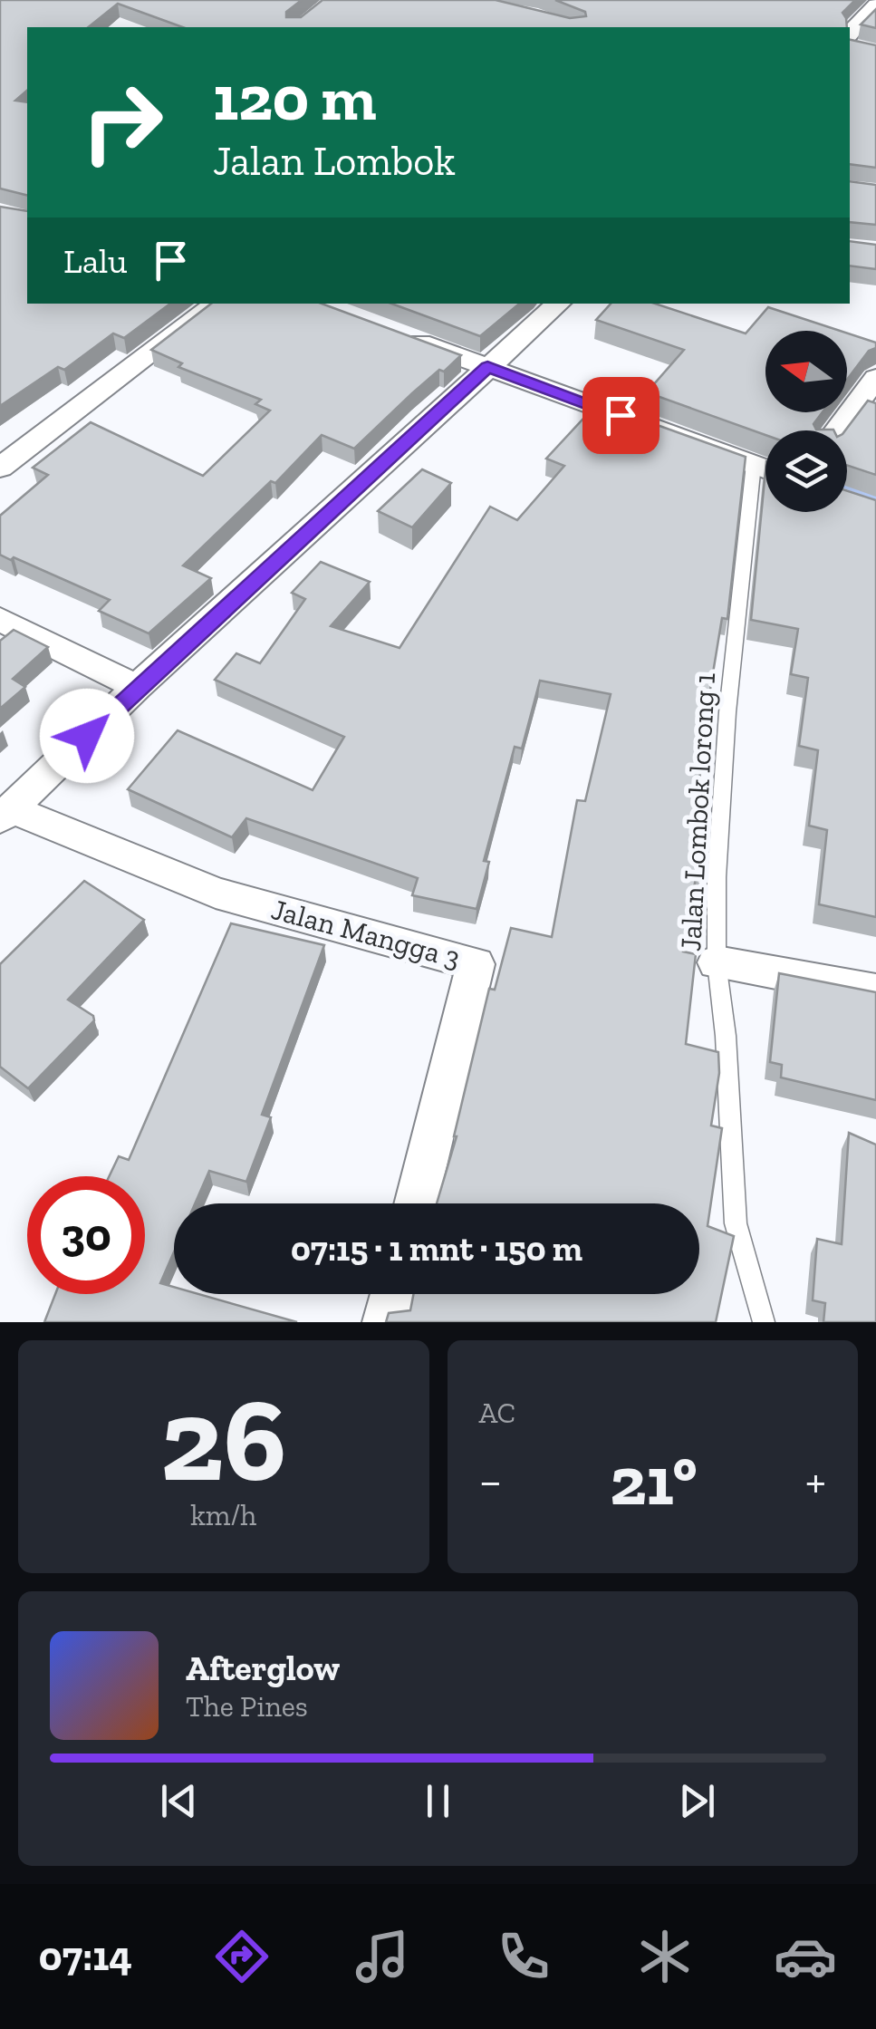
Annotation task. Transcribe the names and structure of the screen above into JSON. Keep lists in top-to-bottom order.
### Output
{
  "streets": {
    "street": ["Jalan Mangga 3"],
    "lane": ["Jalan Lombok lorong 1"]
  },
  "north": "left",
  "page": {
    "turn": ["120 m", "Jalan Lombok"],
    "then": "Lalu",
    "limit": "30",
    "trip": "07:15 · 1 mnt · 150 m",
    "tile": [
      ["26", "km/h"],
      "AC"
    ],
    "heat": ["−", "21°", "+"],
    "song": ["Afterglow", "The Pines"],
    "tabs": "07:14"
  }
}
